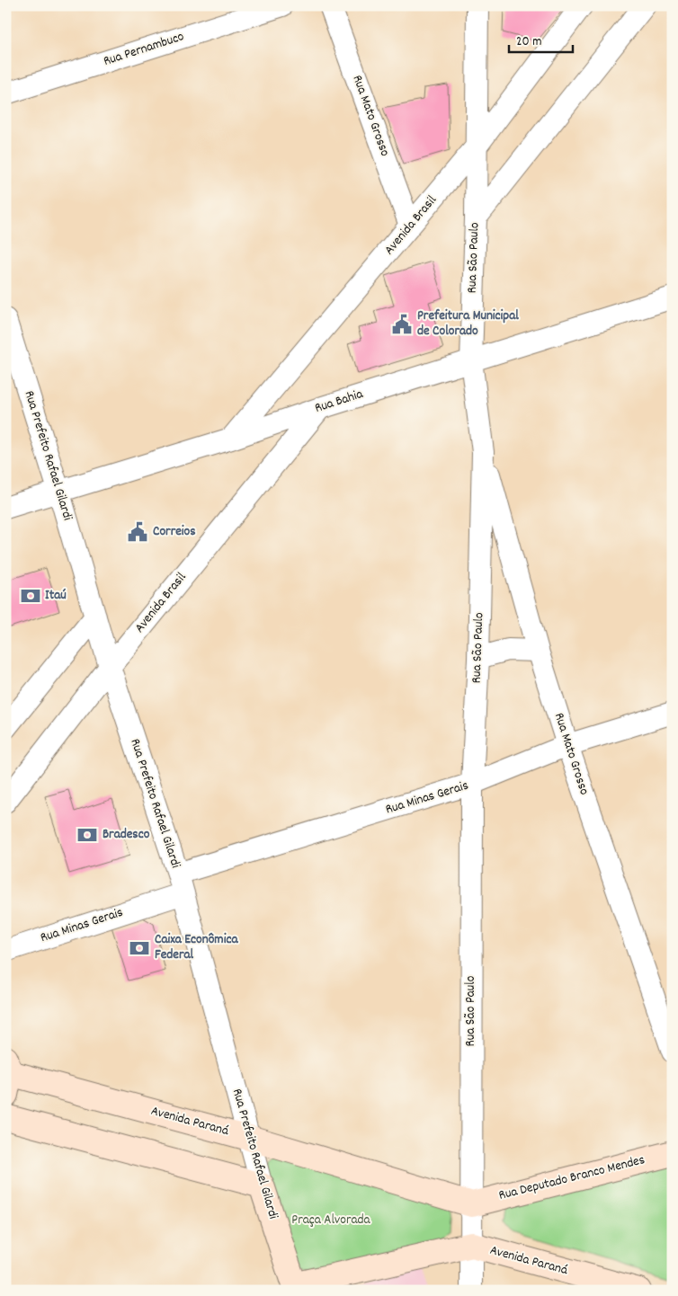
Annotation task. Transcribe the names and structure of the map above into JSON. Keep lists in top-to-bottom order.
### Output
{
  "streets": {
    "main road": ["Rua Prefeito Rafael Gilardi", "Avenida Paraná", "Rua Deputado Branco Mendes"],
    "street": [
      "Rua Pernambuco",
      "Rua Mato Grosso",
      "Avenida Brasil",
      "Rua São Paulo",
      "Rua Bahia",
      "Rua Minas Gerais"
    ]
  },
  "crossings": [
    ["Rua Mato Grosso", "Avenida Brasil"],
    ["Rua Mato Grosso", "Rua São Paulo"],
    ["Rua Mato Grosso", "Rua Minas Gerais"],
    ["Avenida Brasil", "Rua São Paulo"],
    ["Avenida Brasil", "Rua Bahia"],
    ["Avenida Brasil", "Rua Prefeito Rafael Gilardi"],
    ["Rua São Paulo", "Rua Bahia"],
    ["Rua São Paulo", "Rua Minas Gerais"],
    ["Rua São Paulo", "Avenida Paraná"],
    ["Rua São Paulo", "Rua Deputado Branco Mendes"],
    ["Rua Bahia", "Rua Prefeito Rafael Gilardi"],
    ["Rua Prefeito Rafael Gilardi", "Rua Minas Gerais"],
    ["Rua Prefeito Rafael Gilardi", "Avenida Paraná"],
    ["Avenida Paraná", "Rua Deputado Branco Mendes"]
  ],
  "parks": ["Praça Alvorada"],
  "places": {
    "public building": ["Prefeitura Municipal de Colorado", "Correios"],
    "bank": ["Itaú", "Bradesco", "Caixa Econômica Federal"]
  },
  "scale_bar": "20 m"
}
